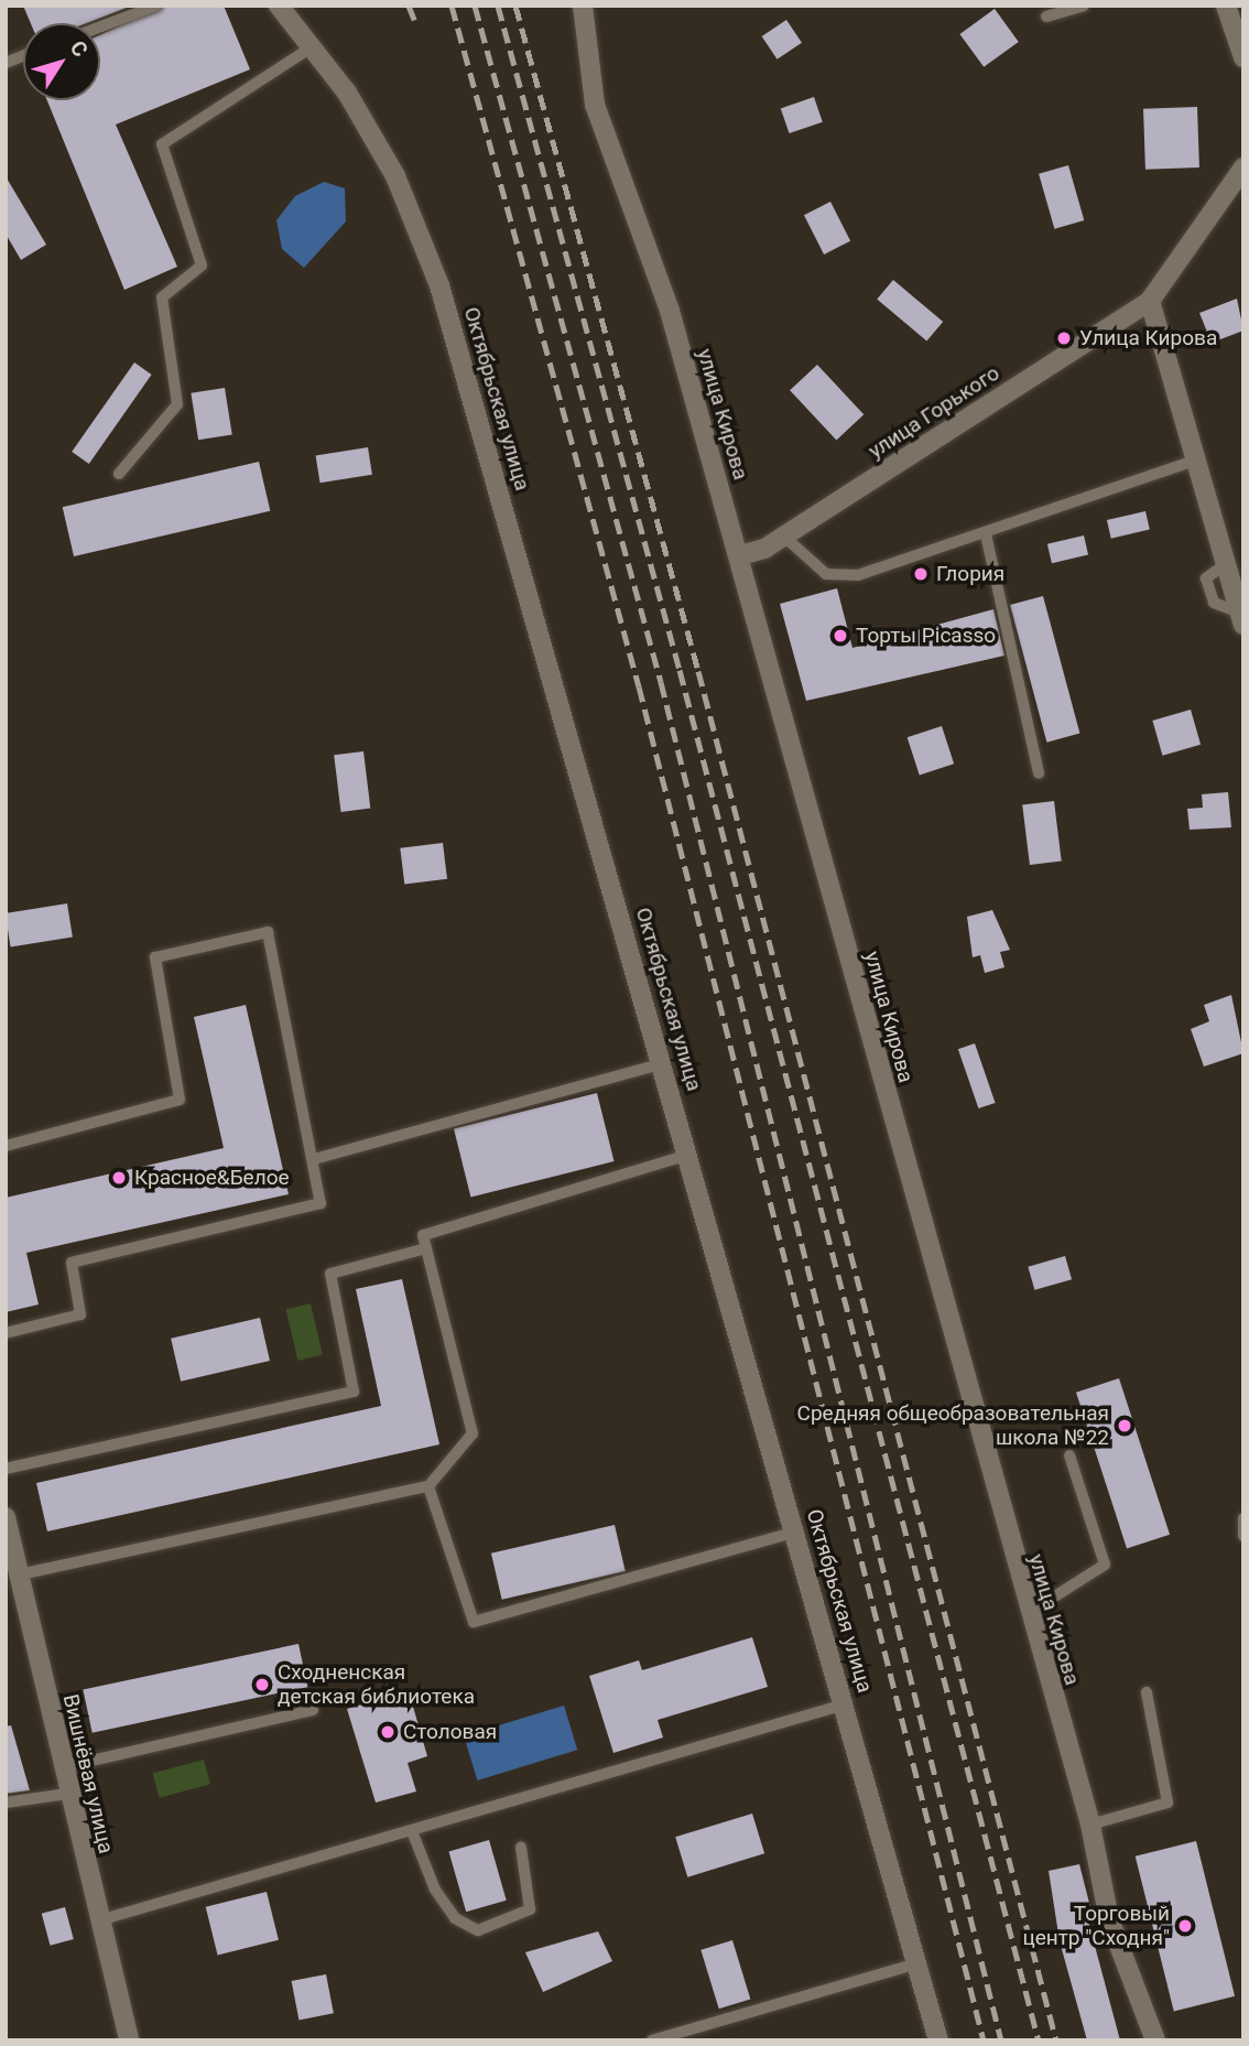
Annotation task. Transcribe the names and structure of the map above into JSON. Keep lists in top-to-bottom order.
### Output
{
  "streets": {
    "street": [
      "Октябрьская улица",
      "улица Горького",
      "улица Кирова",
      "Вишнёвая улица"
    ]
  },
  "crossings": [
    ["улица Горького", "улица Кирова"]
  ],
  "places": [
    "Улица Кирова",
    "Глория",
    "Торты Picasso",
    "Красное&Белое",
    "Средняя общеобразовательная школа №22",
    "Сходненская детская библиотека",
    "Столовая",
    "Торговый центр \"Сходня\""
  ],
  "north": "top right"
}
